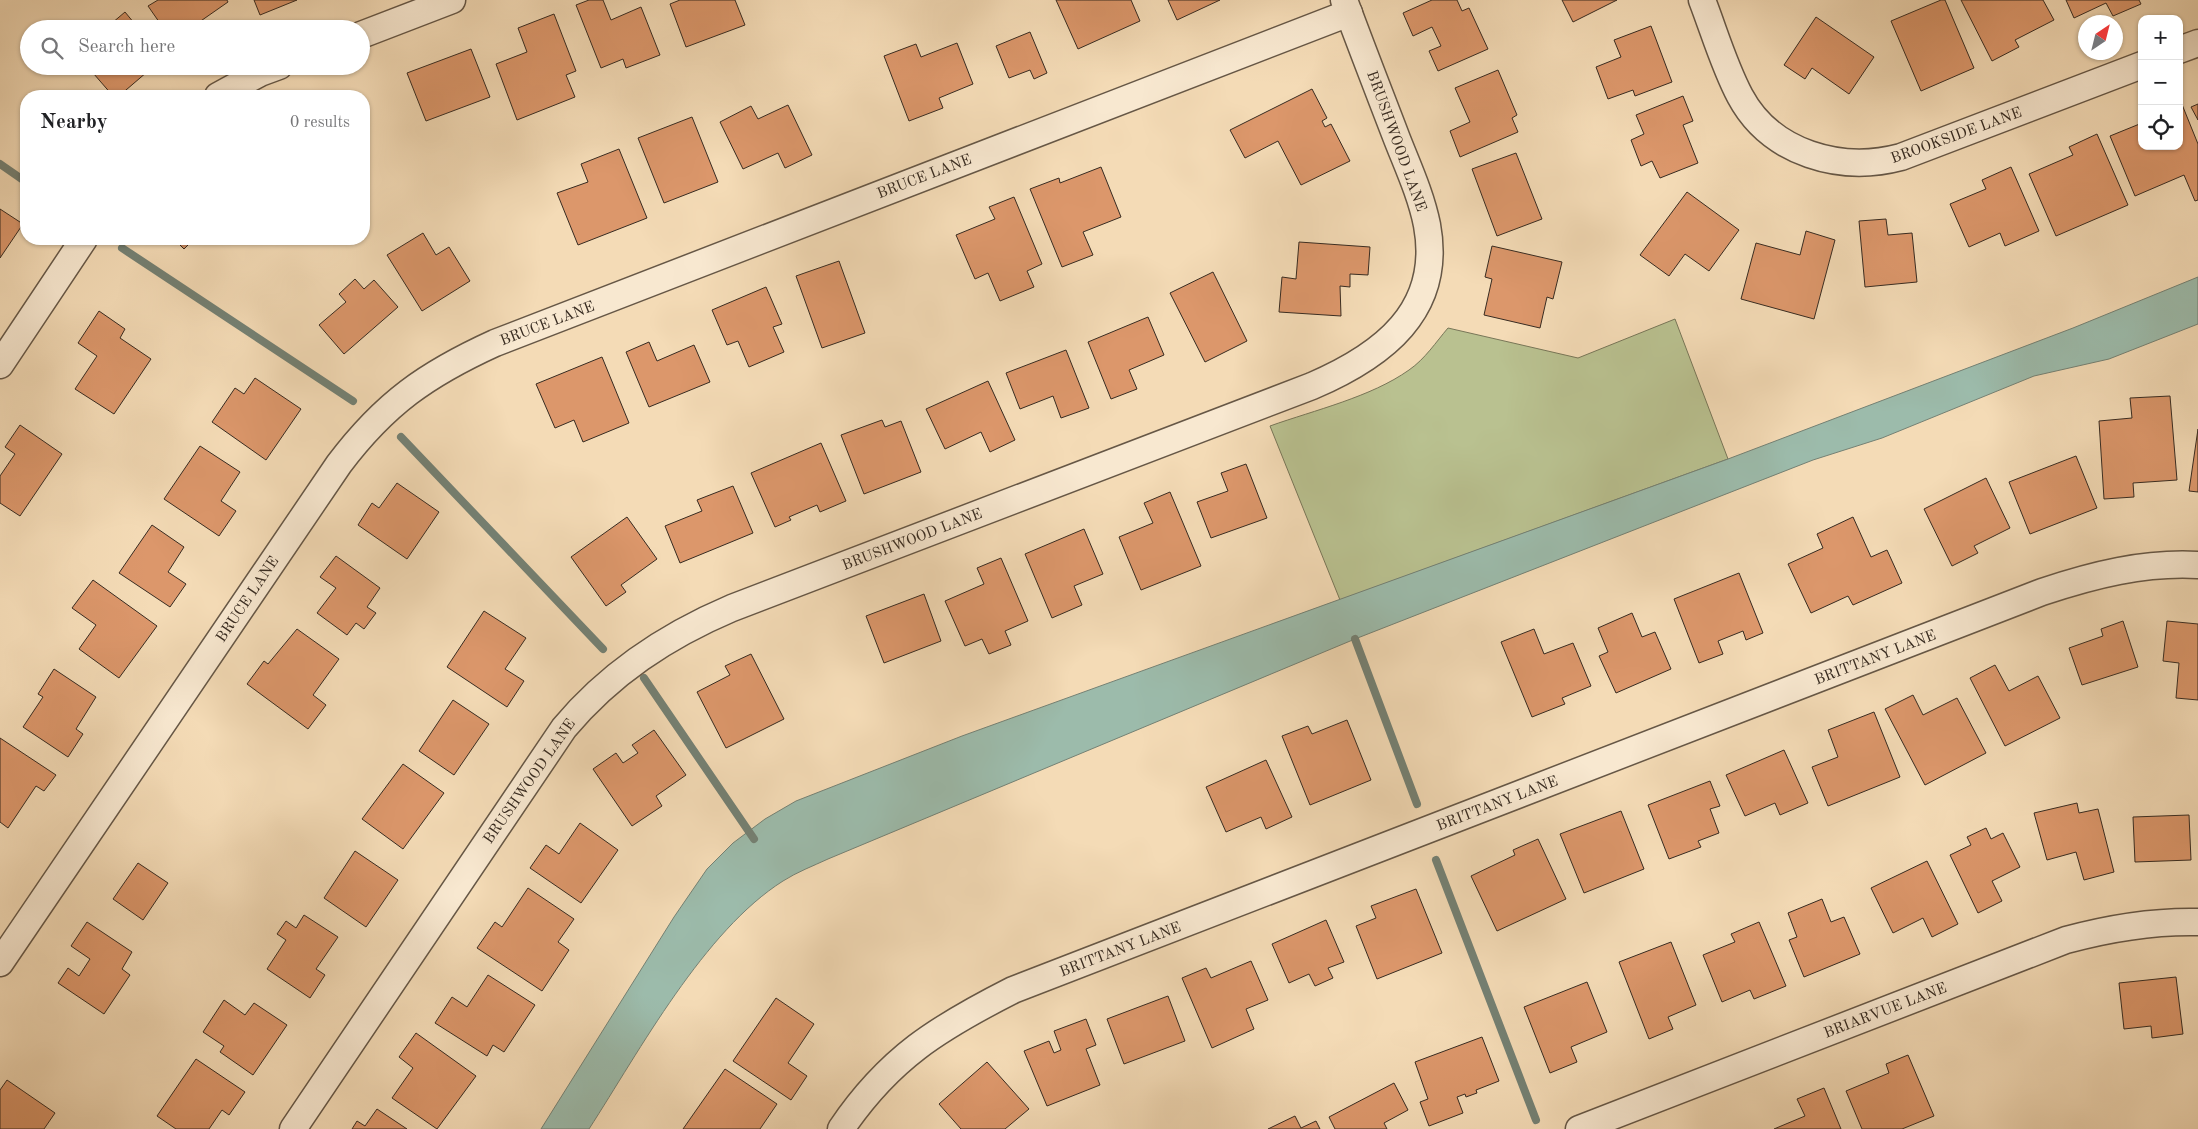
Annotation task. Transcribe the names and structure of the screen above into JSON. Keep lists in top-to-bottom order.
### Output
{
  "streets": {
    "street": [
      "BROOKSIDE LANE",
      "BRUSHWOOD LANE",
      "BRUCE LANE",
      "BRITTANY LANE",
      "BRIARVUE LANE"
    ]
  },
  "crossings": [
    ["BRUSHWOOD LANE", "BRUCE LANE"]
  ],
  "north": "top right",
  "page": {
    "map_buttons": ["+", "−"],
    "search": "Search here",
    "heading": ["Nearby", "0 results"]
  }
}
